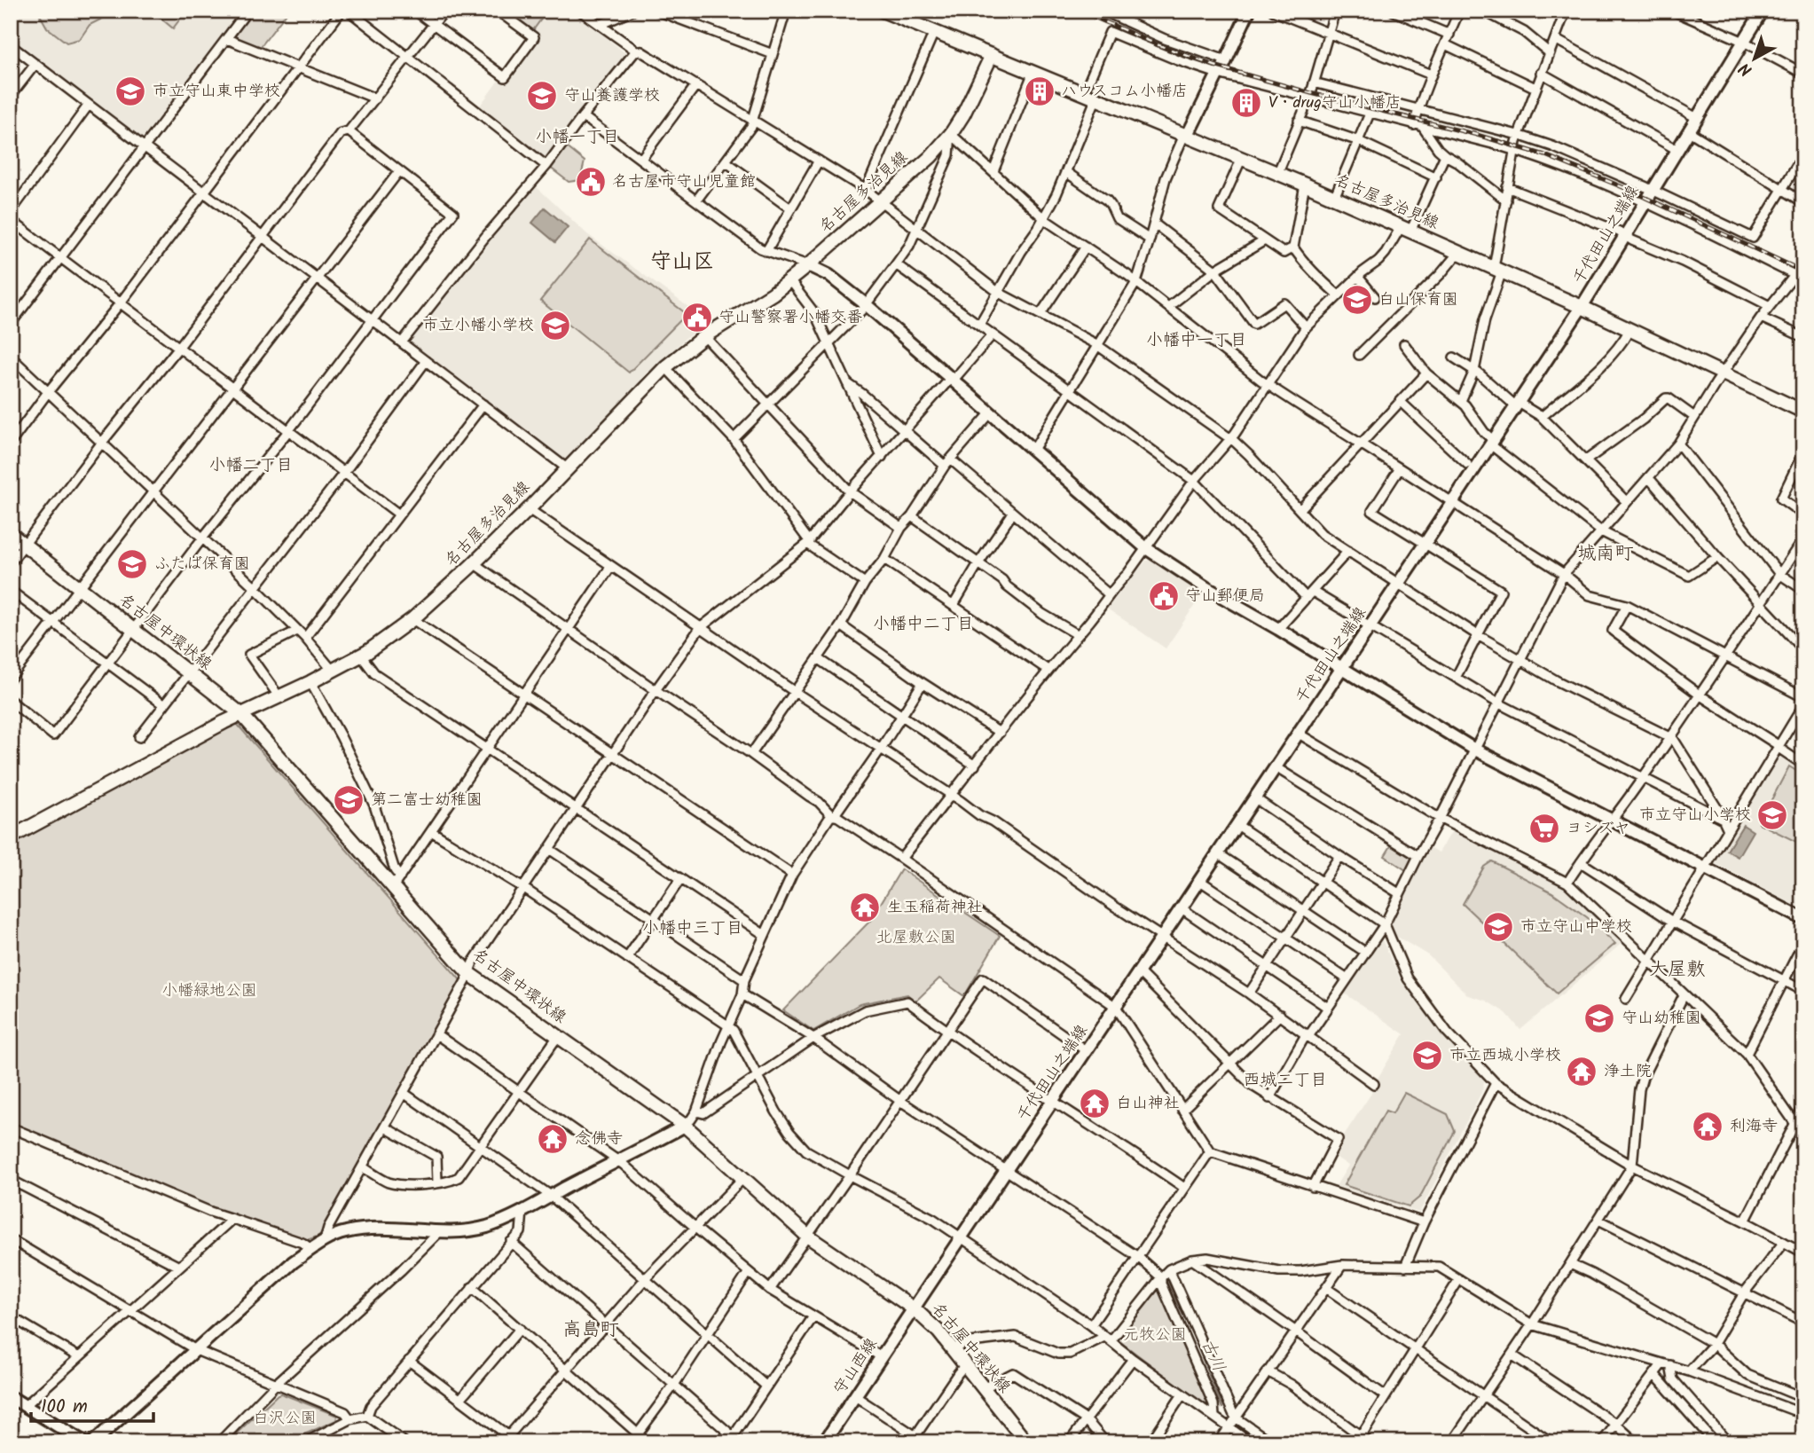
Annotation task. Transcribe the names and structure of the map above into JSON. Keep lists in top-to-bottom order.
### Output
{
  "streets": {
    "main road": ["名古屋多治見線", "名古屋中環状線"],
    "street": ["千代田山之端線", "守山西線"]
  },
  "crossings": [
    ["名古屋多治見線", "千代田山之端線"],
    ["名古屋多治見線", "名古屋中環状線"],
    ["千代田山之端線", "名古屋中環状線"],
    ["千代田山之端線", "守山西線"],
    ["名古屋中環状線", "守山西線"]
  ],
  "districts": [
    "小幡一丁目",
    "守山区",
    "小幡中一丁目",
    "小幡二丁目",
    "城南町",
    "小幡中二丁目",
    "小幡中三丁目",
    "大屋敷",
    "西城二丁目",
    "高島町"
  ],
  "water": ["古川"],
  "parks": [
    "北屋敷公園",
    "小幡緑地公園",
    "元牧公園",
    "白沢公園"
  ],
  "places": {
    "school or university": [
      "市立守山東中学校",
      "守山養護学校",
      "白山保育園",
      "市立小幡小学校",
      "ふたば保育園",
      "第二富士幼稚園",
      "市立守山小学校",
      "市立守山中学校",
      "守山幼稚園",
      "市立西城小学校"
    ],
    "building": ["ハウスコム小幡店", "V・drug守山小幡店"],
    "public building": ["名古屋市守山児童館", "守山警察署小幡交番", "守山郵便局"],
    "supermarket": ["ヨシズヤ"],
    "temple": [
      "生玉稲荷神社",
      "浄土院",
      "白山神社",
      "利海寺",
      "念佛寺"
    ]
  },
  "scale_bar": "100 m",
  "north": "bottom left"
}
